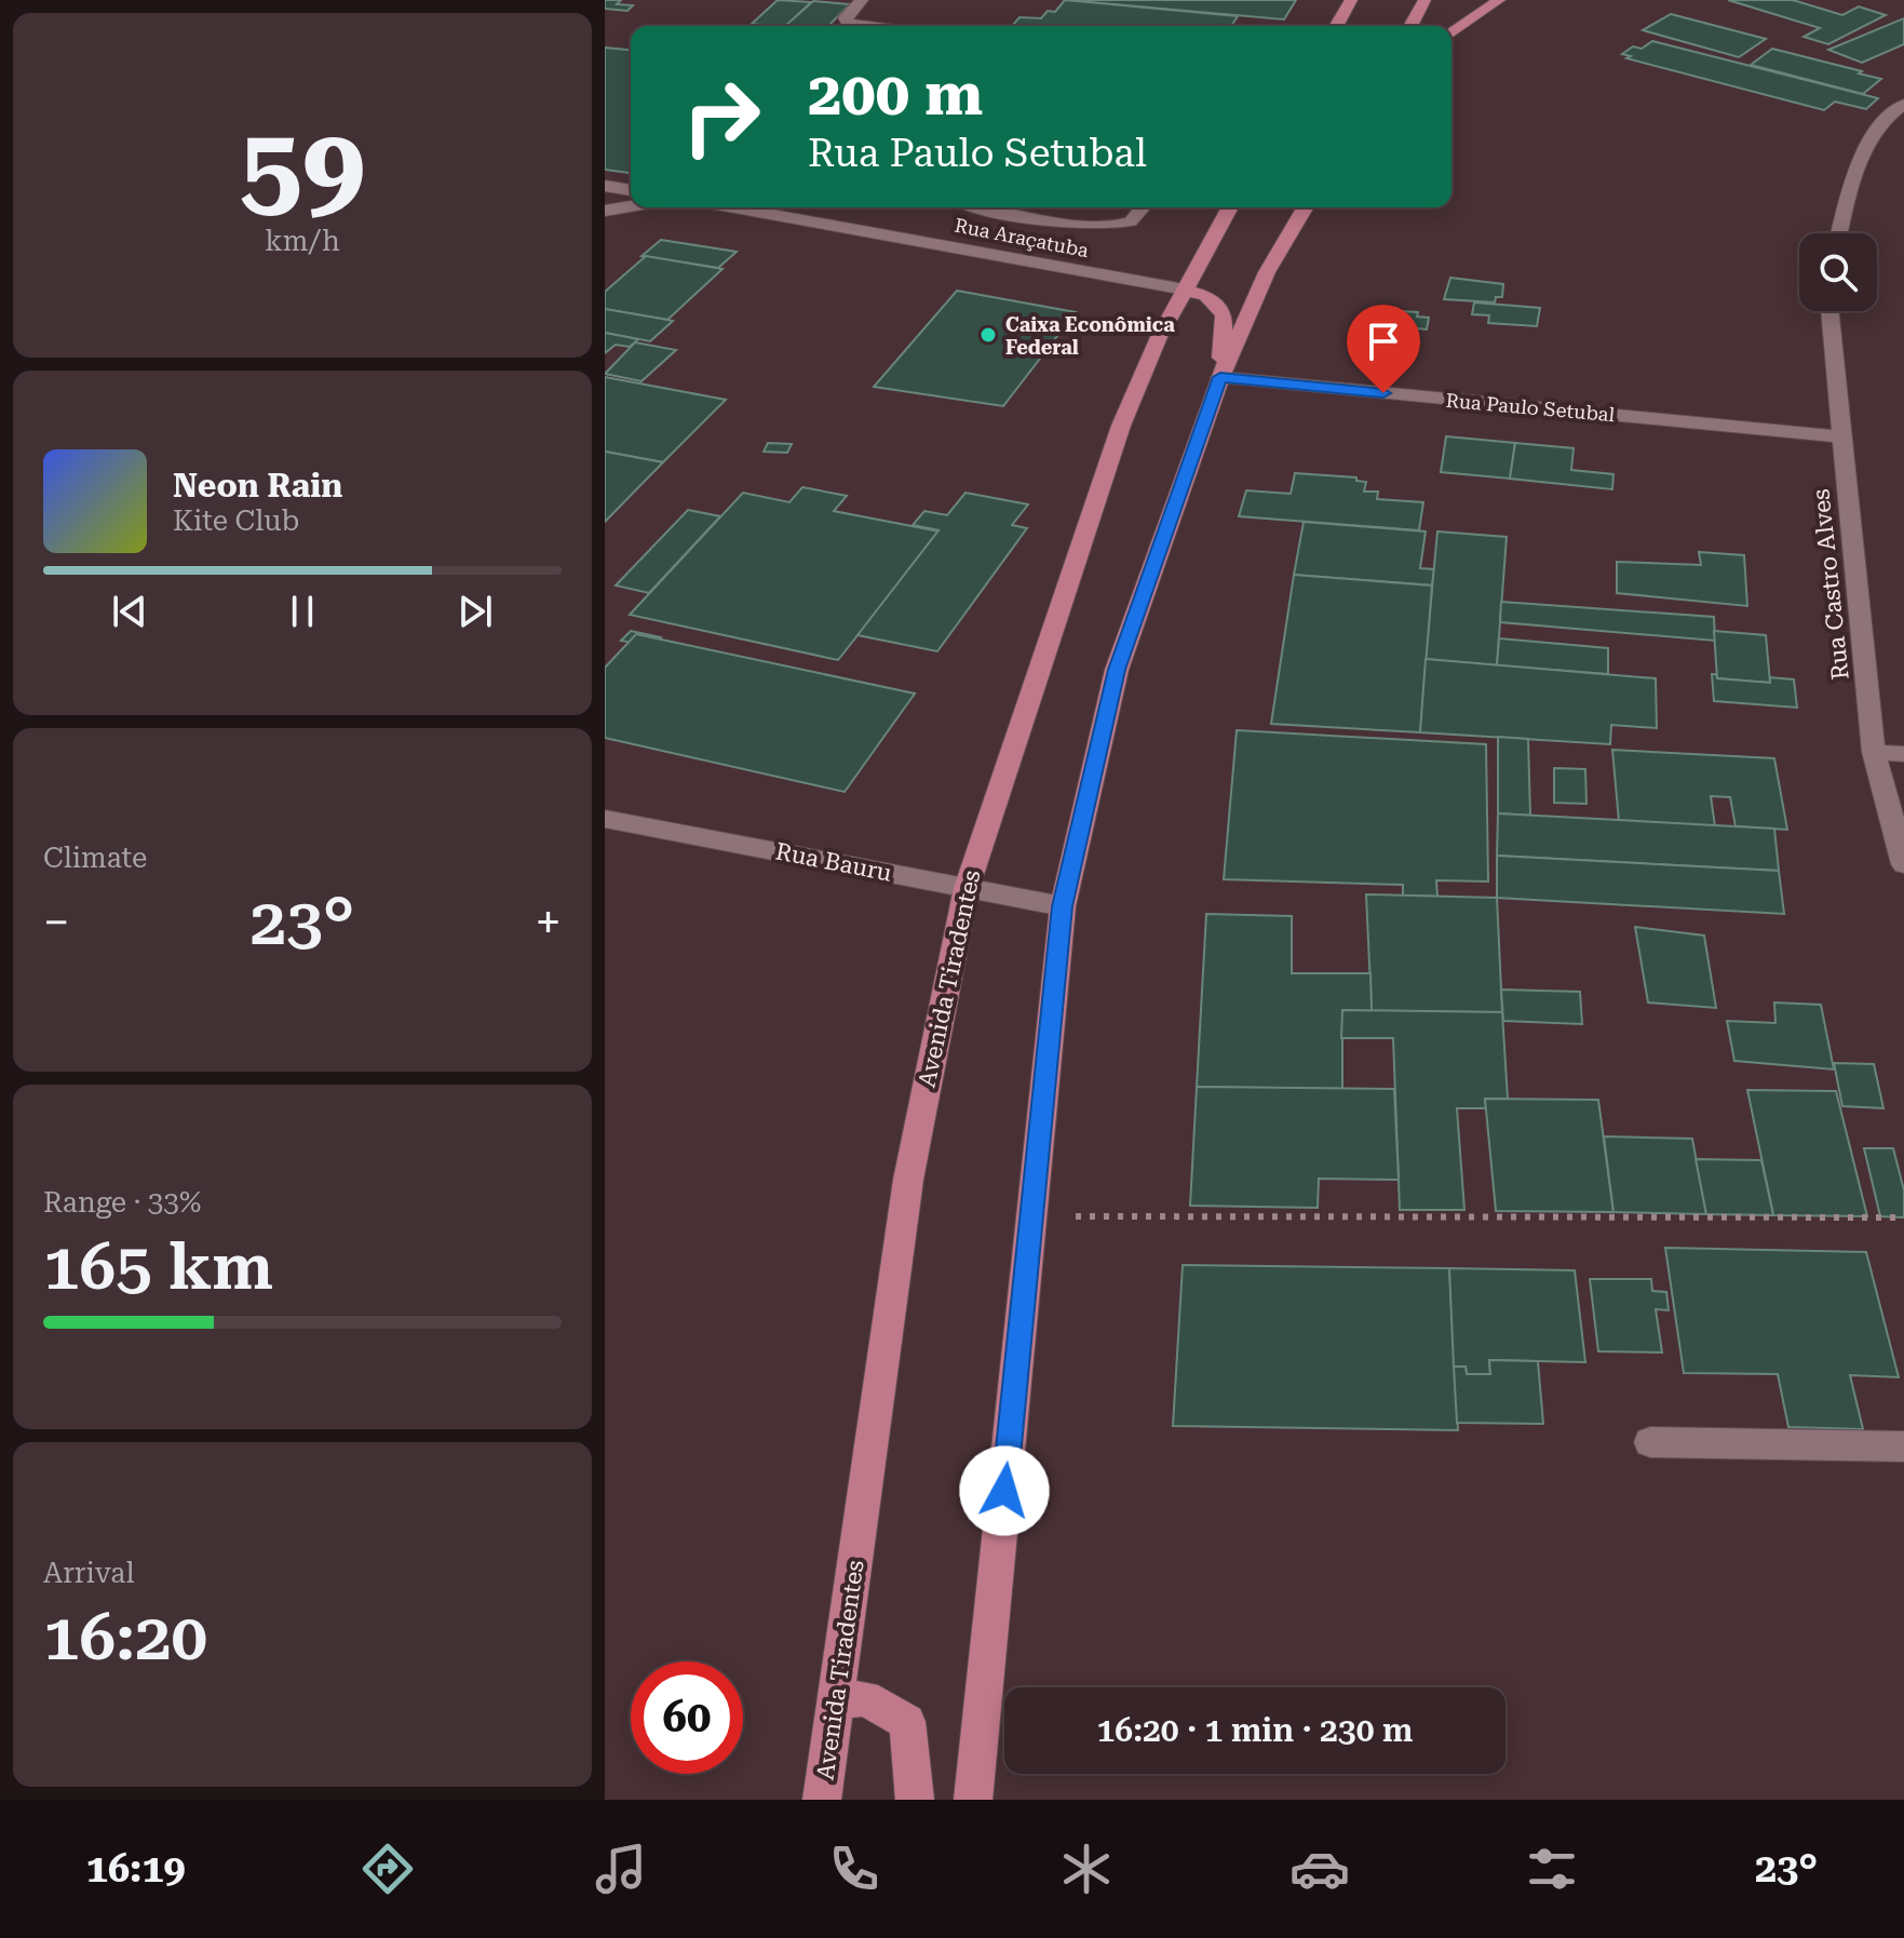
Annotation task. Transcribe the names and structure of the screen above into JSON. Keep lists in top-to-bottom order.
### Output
{
  "streets": {
    "main road": ["Avenida Tiradentes"],
    "street": [
      "Rua Araçatuba",
      "Rua Paulo Setubal",
      "Rua Castro Alves",
      "Rua Bauru"
    ]
  },
  "crossings": [
    ["Rua Araçatuba", "Avenida Tiradentes"],
    ["Rua Paulo Setubal", "Rua Castro Alves"],
    ["Rua Bauru", "Avenida Tiradentes"]
  ],
  "places": ["Caixa Econômica Federal"],
  "page": {
    "tile": [
      ["59", "km/h"],
      "Climate",
      ["Range · 33%", "165 km"],
      ["Arrival", "16:20"]
    ],
    "turn": ["200 m", "Rua Paulo Setubal"],
    "song": ["Neon Rain", "Kite Club"],
    "heat": ["−", "23°", "+"],
    "limit": "60",
    "trip": "16:20 · 1 min · 230 m",
    "tabs": ["16:19", "23°"]
  }
}
